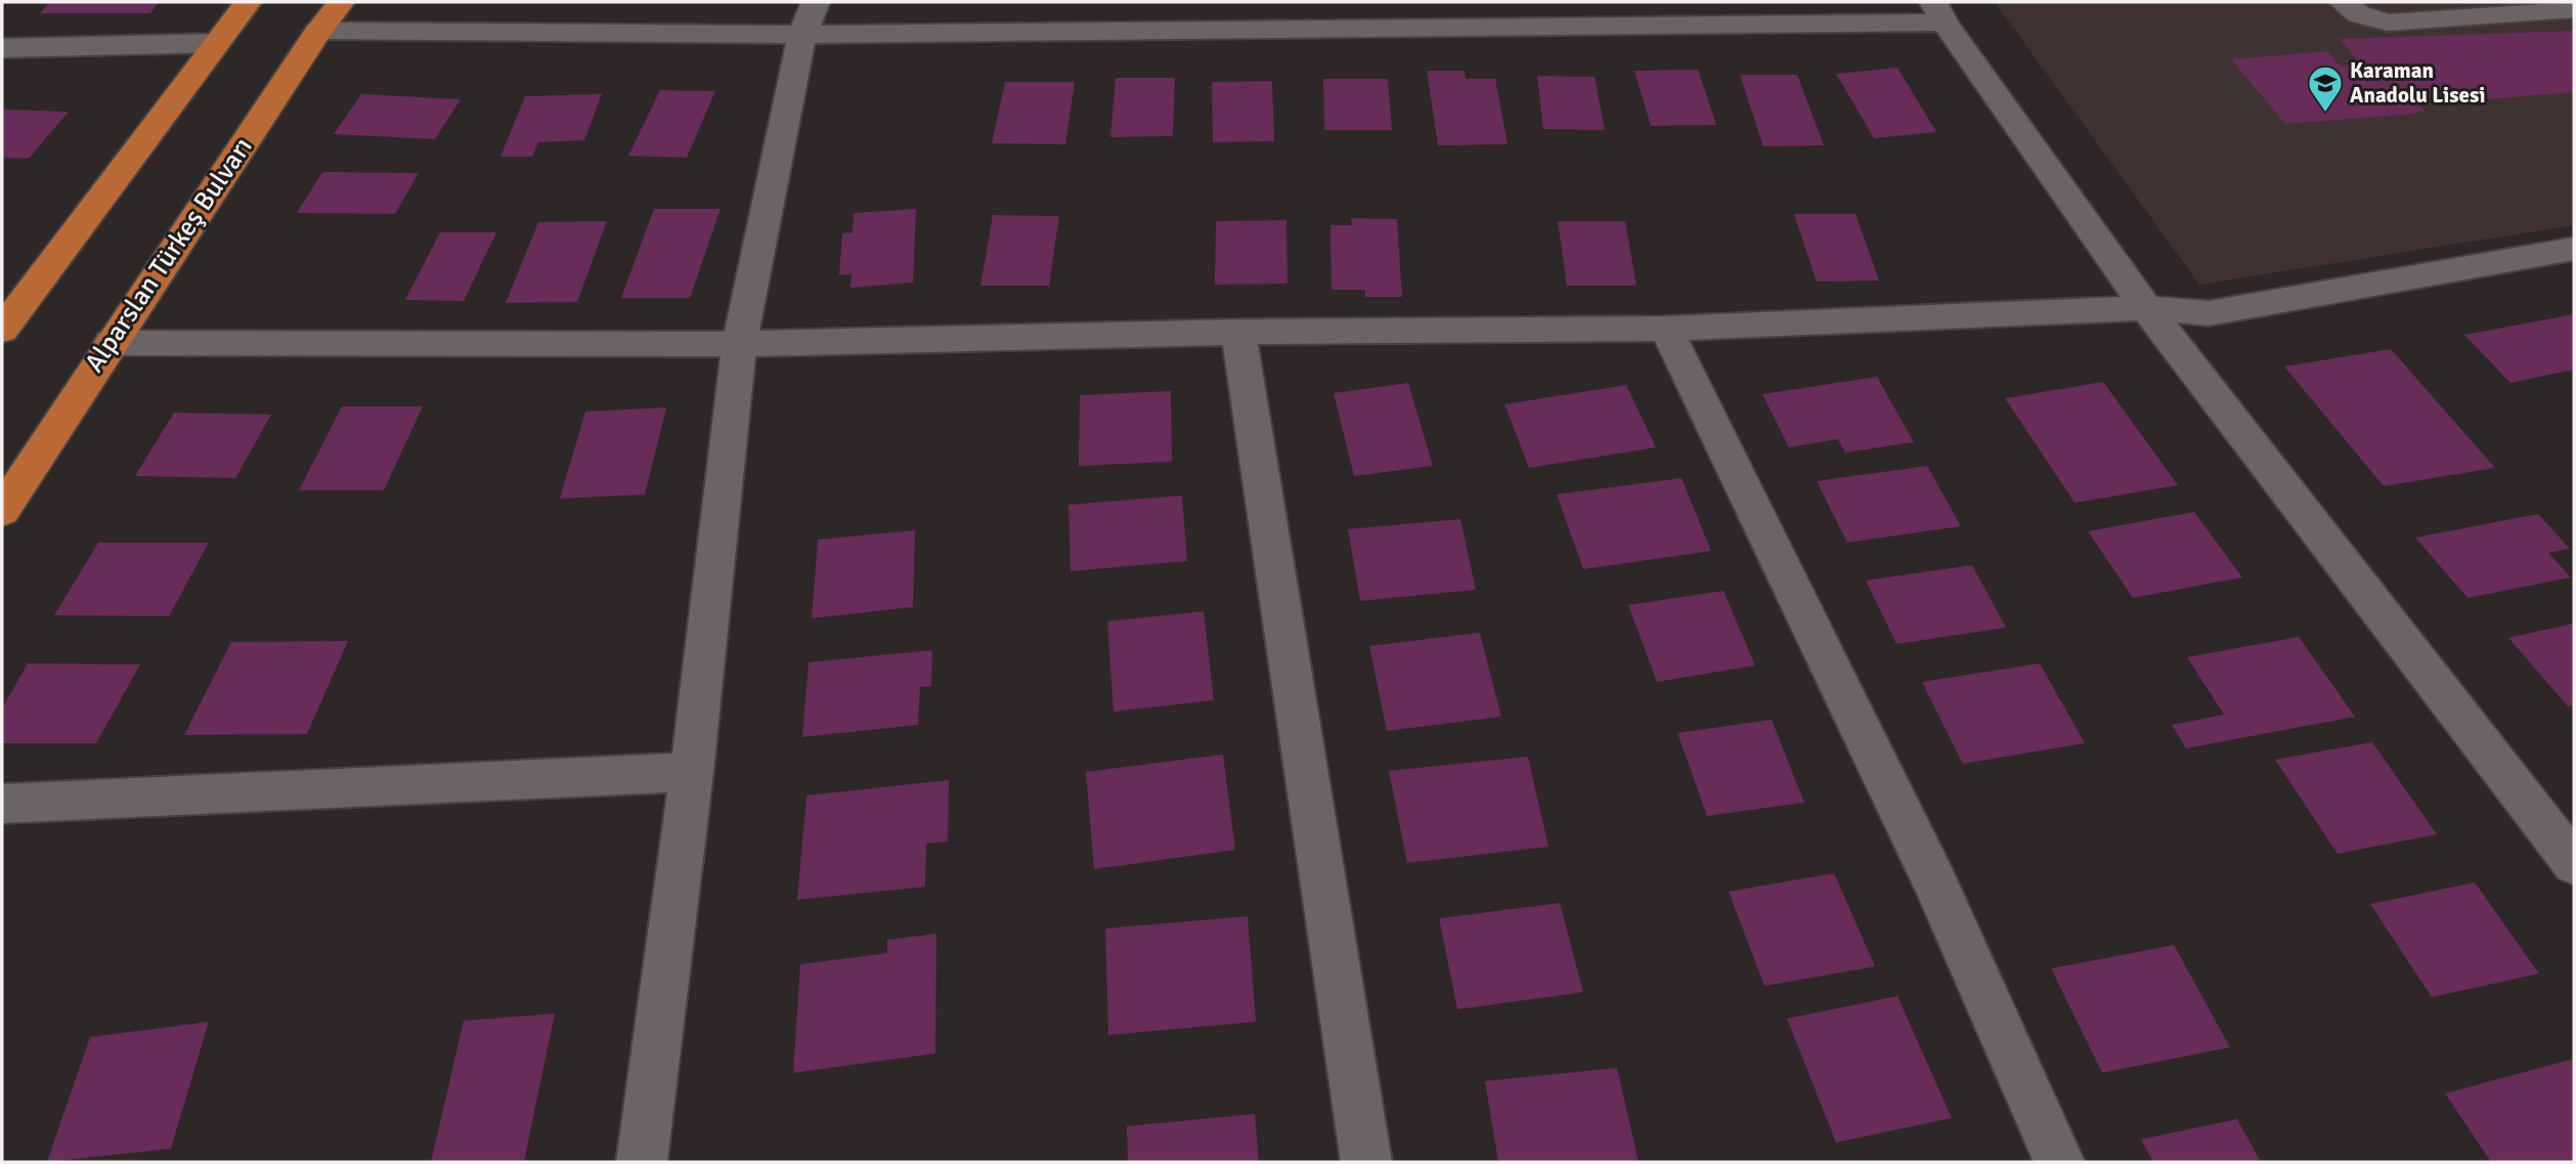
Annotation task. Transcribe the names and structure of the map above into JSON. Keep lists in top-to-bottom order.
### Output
{
  "streets": {
    "main road": ["Alparslan Türkeş Bulvarı"]
  },
  "places": {
    "school or university": ["Karaman Anadolu Lisesi"]
  }
}
